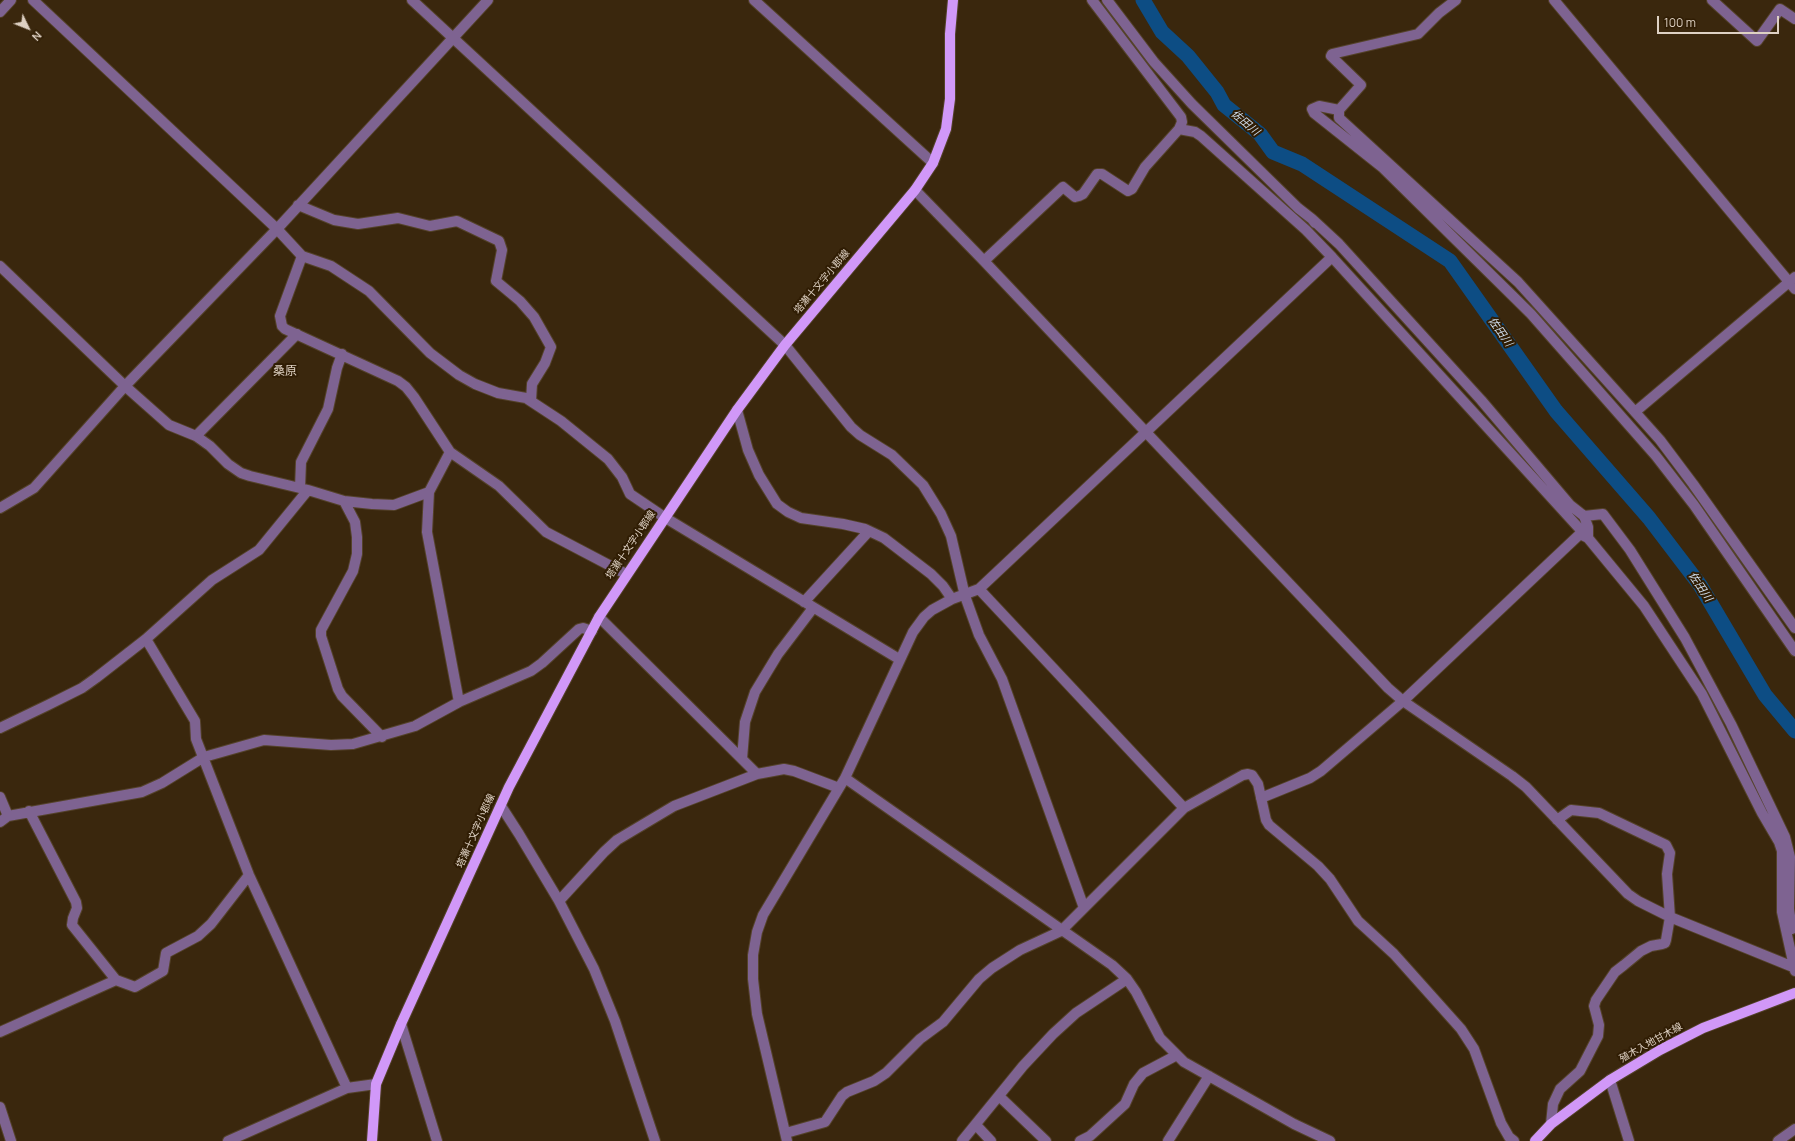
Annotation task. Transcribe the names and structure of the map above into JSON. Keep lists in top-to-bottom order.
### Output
{
  "streets": {
    "main road": ["塔瀬十文字小郡線", "殖木入地甘木線"]
  },
  "districts": ["桑原"],
  "water": ["佐田川"],
  "scale_bar": "100 m",
  "north": "bottom right"
}
